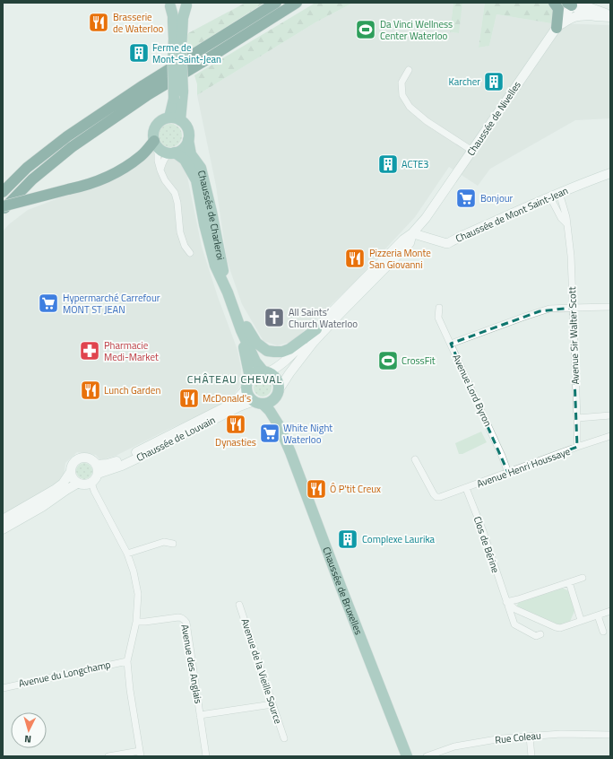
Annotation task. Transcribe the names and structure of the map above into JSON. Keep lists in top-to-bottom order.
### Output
{
  "streets": {
    "main road": [
      "Chaussée de Nivelles",
      "Chaussée de Mont Saint-Jean",
      "Chaussée de Charleroi",
      "Chaussée de Louvain",
      "Chaussée de Bruxelles"
    ],
    "street": [
      "Avenue Sir Walter Scott",
      "Avenue Lord Byron",
      "Avenue Henri Houssaye",
      "Clos de Bérine",
      "Avenue des Anglais",
      "Avenue de la Vieille Source",
      "Avenue du Longchamp",
      "Rue Coleau"
    ]
  },
  "crossings": [
    ["Chaussée de Nivelles", "Chaussée de Mont Saint-Jean"],
    ["Chaussée de Nivelles", "Chaussée de Charleroi"],
    ["Chaussée de Nivelles", "Chaussée de Louvain"],
    ["Chaussée de Mont Saint-Jean", "Avenue Sir Walter Scott"],
    ["Chaussée de Charleroi", "Chaussée de Louvain"],
    ["Avenue Sir Walter Scott", "Avenue Henri Houssaye"],
    ["Avenue Lord Byron", "Avenue Henri Houssaye"],
    ["Avenue Henri Houssaye", "Clos de Bérine"]
  ],
  "districts": ["CHÂTEAU CHEVAL"],
  "places": {
    "restaurant": [
      "Brasserie de Waterloo",
      "Pizzeria Monte San Giovanni",
      "Lunch Garden",
      "McDonald's",
      "Dynasties",
      "Ô P'tit Creux"
    ],
    "sports": ["Da Vinci Wellness Center Waterloo", "CrossFit"],
    "building": [
      "Ferme de Mont-Saint-Jean",
      "Karcher",
      "ACTE3",
      "Complexe Laurika"
    ],
    "supermarket": ["Bonjour", "Hypermarché Carrefour MONT ST JEAN", "White Night Waterloo"],
    "church": ["All Saints’ Church Waterloo"],
    "pharmacy": ["Pharmacie Medi-Market"]
  },
  "north": "bottom"
}
